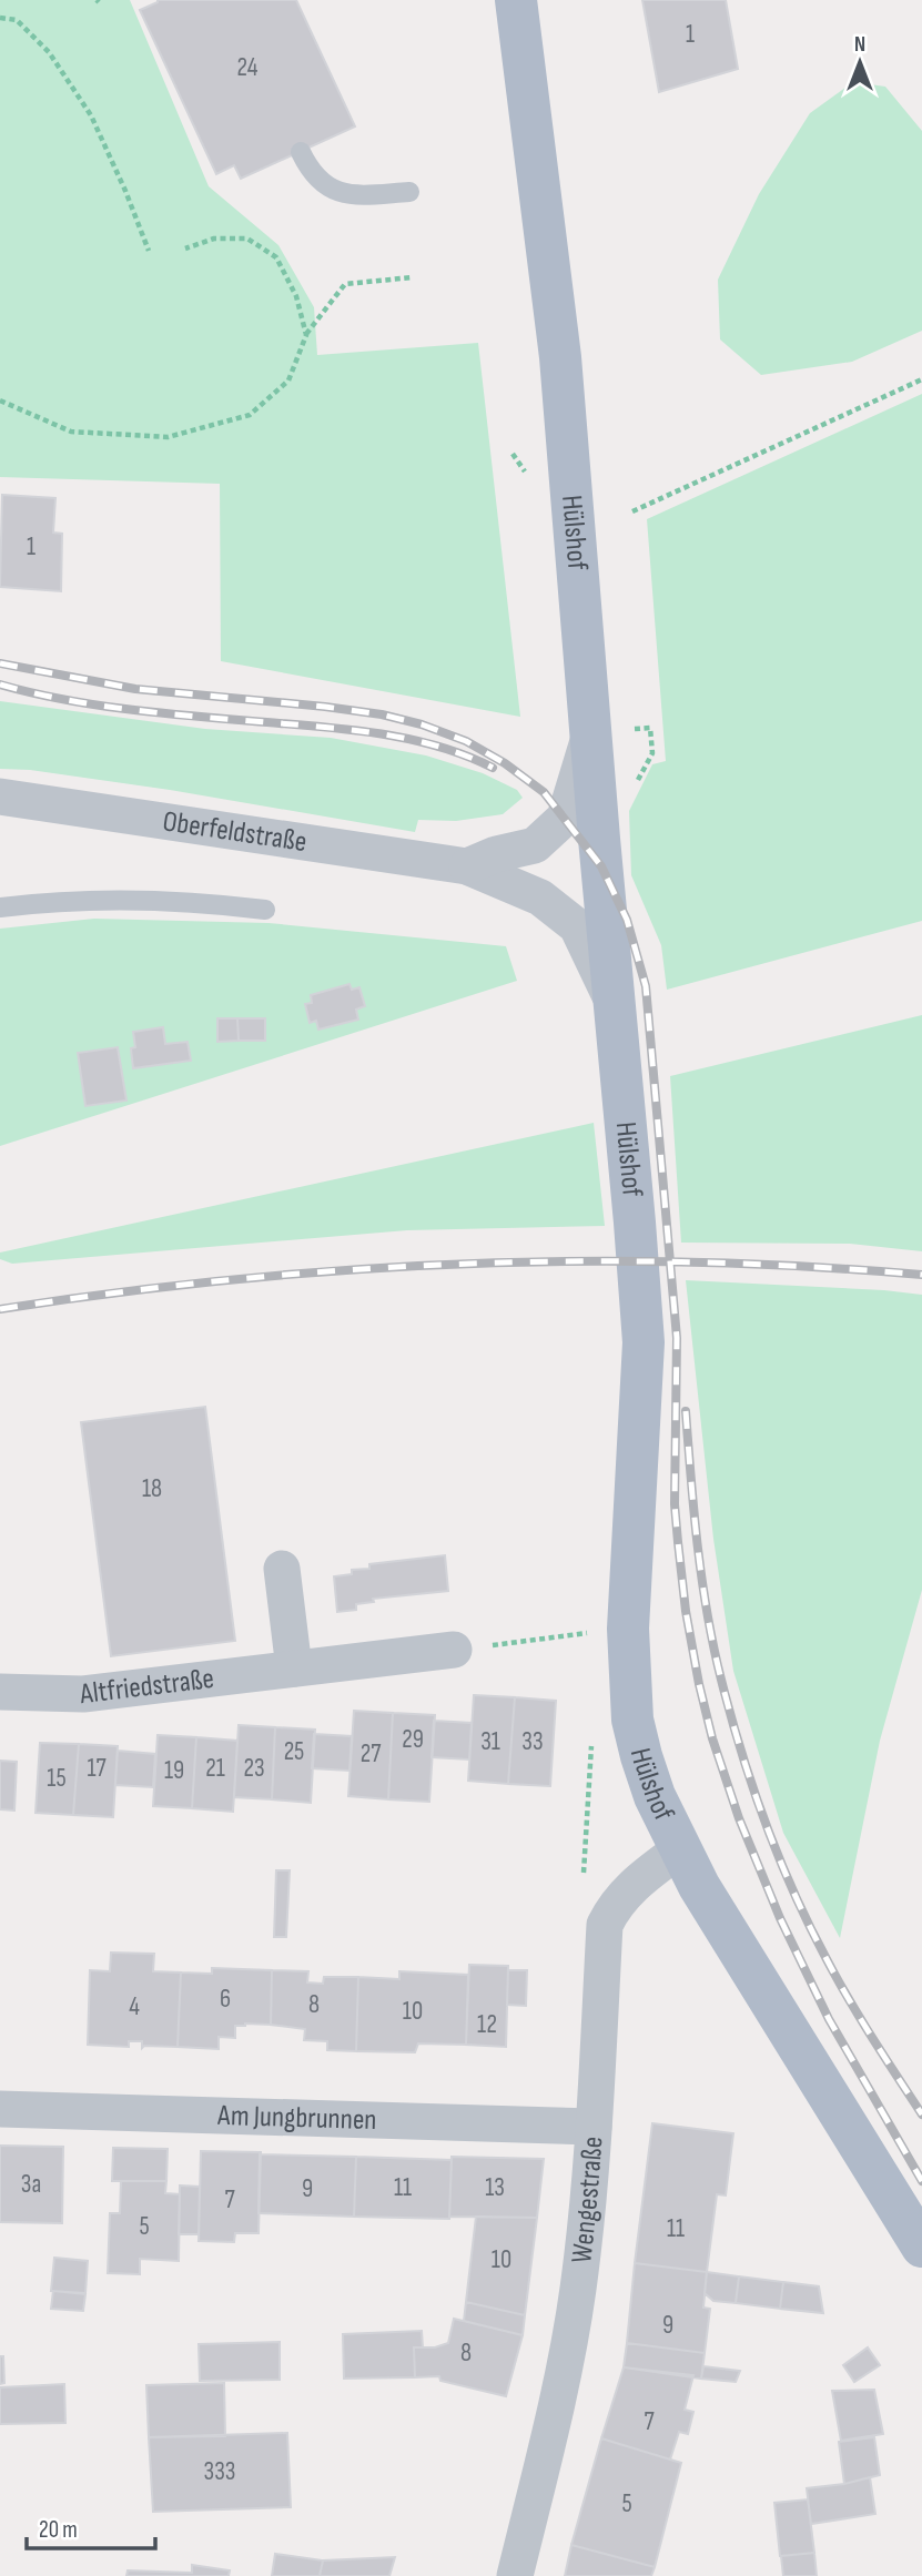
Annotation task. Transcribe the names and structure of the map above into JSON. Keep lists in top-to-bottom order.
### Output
{
  "streets": {
    "main road": ["Hülshof"],
    "street": [
      "Oberfeldstraße",
      "Altfriedstraße",
      "Am Jungbrunnen",
      "Wengestraße"
    ]
  },
  "crossings": [
    ["Hülshof", "Oberfeldstraße"],
    ["Hülshof", "Wengestraße"],
    ["Am Jungbrunnen", "Wengestraße"]
  ],
  "house_numbers": [
    "1",
    "24",
    "1",
    "18",
    "29",
    "31",
    "33",
    "25",
    "27",
    "17",
    "21",
    "23",
    "19",
    "15",
    "6",
    "8",
    "4",
    "10",
    "12",
    "3a",
    "11",
    "13",
    "9",
    "7",
    "5",
    "11",
    "10",
    "9",
    "8",
    "7",
    "333",
    "5"
  ],
  "scale_bar": "20 m",
  "north": "top"
}
